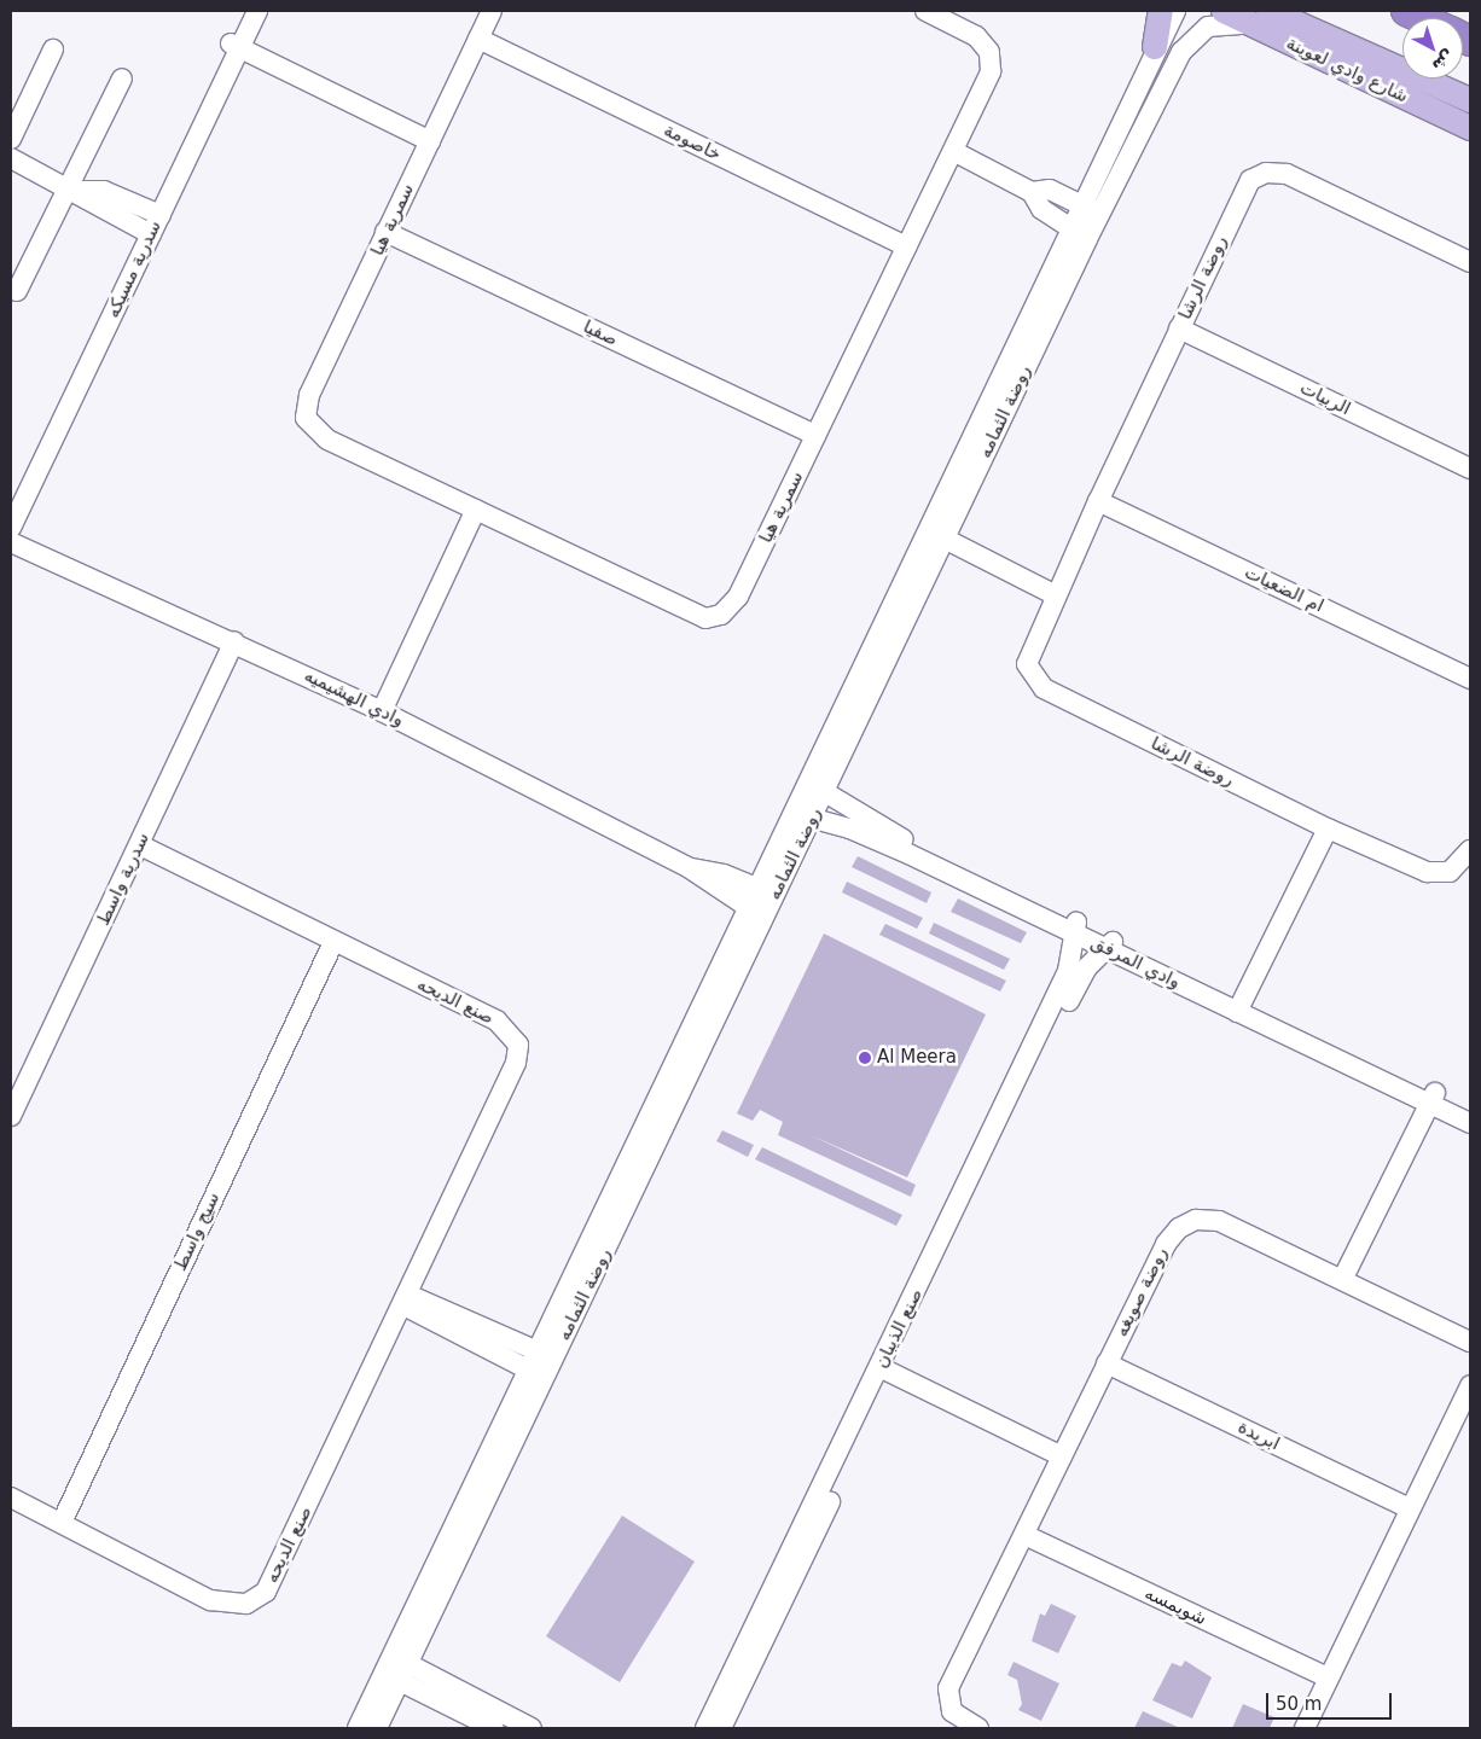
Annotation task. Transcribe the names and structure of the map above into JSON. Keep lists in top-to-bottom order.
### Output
{
  "streets": {
    "main road": ["شارع وادي لعوينة"],
    "street": [
      "خاصومة",
      "سمرية هيا",
      "سدرية مسيكه",
      "روضة الرشا",
      "صفيا",
      "الربيات",
      "روضة الثمامه",
      "ام الضعيات",
      "وادي الهشيميه",
      "سدرية واسط",
      "وادي المرفق",
      "صنع الديحه",
      "سيج واسط",
      "روضة صويغه",
      "صنع الذيبان",
      "ابريدة",
      "شويمسه"
    ]
  },
  "crossings": [
    ["شارع وادي لعوينة", "روضة الثمامه"],
    ["خاصومة", "سمرية هيا"],
    ["سمرية هيا", "صفيا"],
    ["روضة الرشا", "الربيات"],
    ["روضة الرشا", "ام الضعيات"],
    ["روضة الثمامه", "وادي الهشيميه"],
    ["روضة الثمامه", "وادي المرفق"],
    ["وادي الهشيميه", "سدرية واسط"],
    ["سدرية واسط", "صنع الديحه"],
    ["وادي المرفق", "صنع الذيبان"],
    ["صنع الديحه", "سيج واسط"],
    ["روضة صويغه", "ابريدة"],
    ["روضة صويغه", "شويمسه"]
  ],
  "places": ["Al Meera"],
  "scale_bar": "50 m",
  "north": "bottom right"
}
